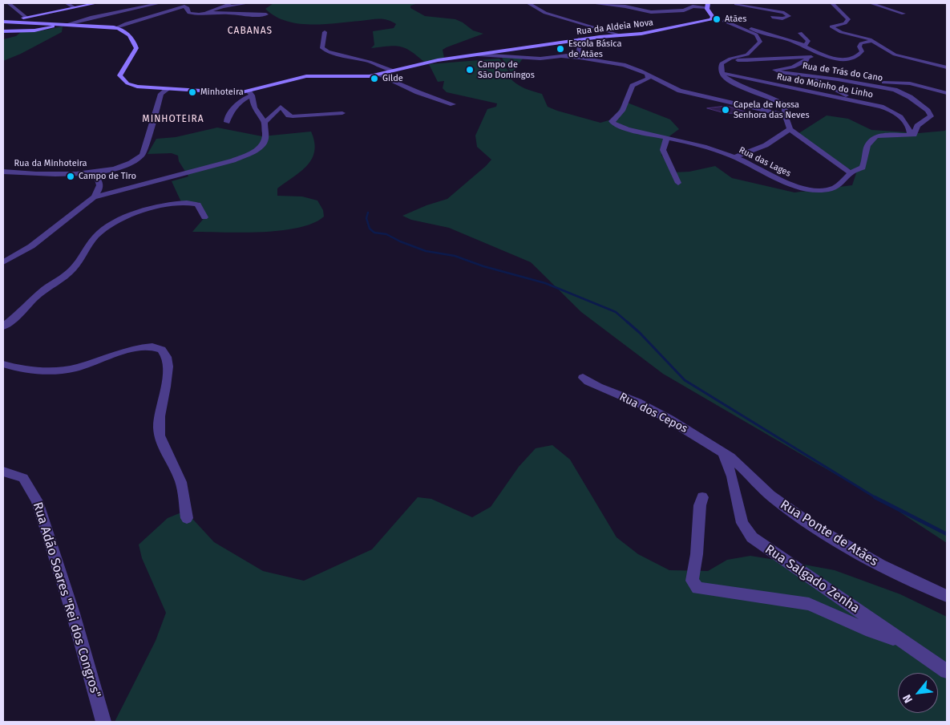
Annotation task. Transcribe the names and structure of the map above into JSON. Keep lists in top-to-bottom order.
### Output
{
  "streets": {
    "street": [
      "Rua da Aldeia Nova",
      "Rua de Trás do Cano",
      "Rua do Moinho do Linho",
      "Rua das Lages",
      "Rua da Minhoteira",
      "Rua dos Cepos",
      "Rua Ponte de Atães",
      "Rua Salgado Zenha",
      "Rua Adão Soares \"Rei dos Congros\""
    ]
  },
  "crossings": [
    ["Rua da Aldeia Nova", "Rua da Minhoteira"],
    ["Rua do Moinho do Linho", "Rua das Lages"],
    ["Rua dos Cepos", "Rua Ponte de Atães"],
    ["Rua dos Cepos", "Rua Salgado Zenha"],
    ["Rua Ponte de Atães", "Rua Salgado Zenha"]
  ],
  "districts": ["CABANAS", "MINHOTEIRA"],
  "places": [
    "Atães",
    "Escola Básica de Atães",
    "Campo de São Domingos",
    "Gilde",
    "Minhoteira",
    "Capela de Nossa Senhora das Neves",
    "Campo de Tiro"
  ],
  "north": "bottom left"
}
